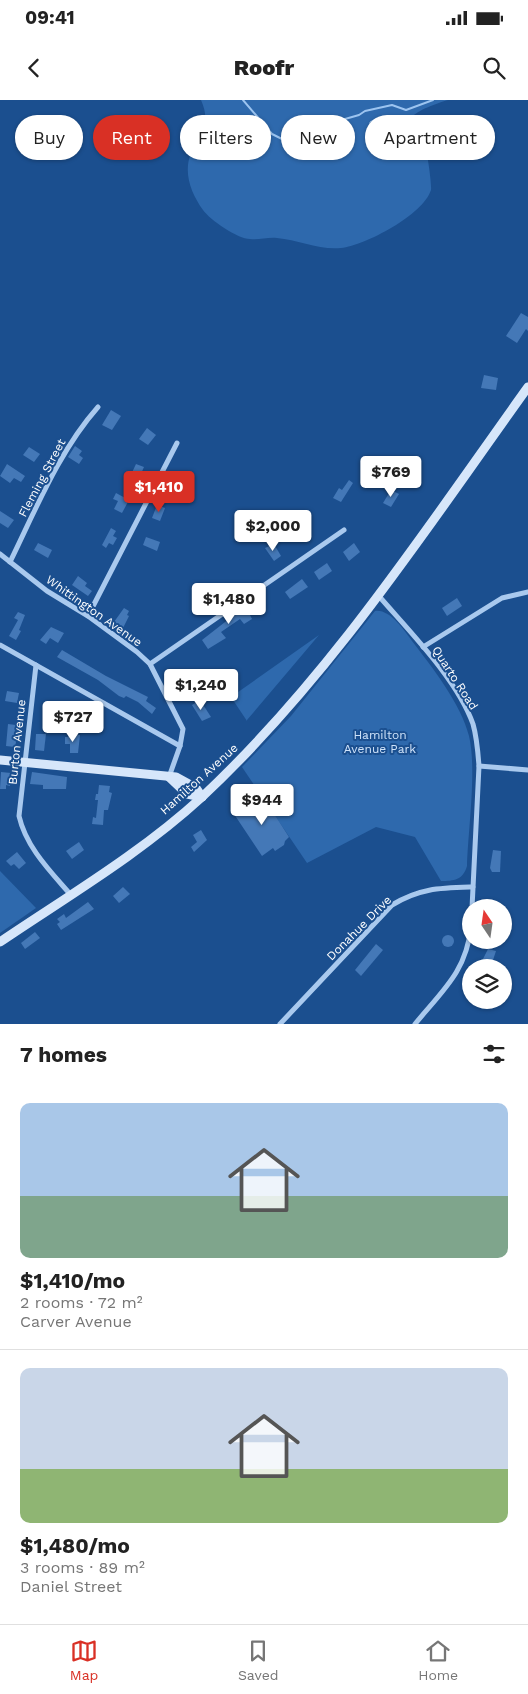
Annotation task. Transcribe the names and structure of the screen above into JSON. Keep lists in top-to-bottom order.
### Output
{
  "streets": {
    "main road": ["Hamilton Avenue"],
    "street": [
      "Fleming Street",
      "Whittington Avenue",
      "Quarto Road",
      "Burton Avenue",
      "Donahue Drive"
    ]
  },
  "crossings": [
    ["Fleming Street", "Whittington Avenue"],
    ["Quarto Road", "Hamilton Avenue"],
    ["Quarto Road", "Donahue Drive"],
    ["Burton Avenue", "Hamilton Avenue"]
  ],
  "parks": ["Hamilton Avenue Park"],
  "north": "top",
  "page": {
    "status": "09:41",
    "header": "Roofr",
    "chip": [
      "Buy",
      "Rent",
      "Filters",
      "New",
      "Apartment"
    ],
    "price": [
      "$769",
      "$1,410",
      "$2,000",
      "$1,480",
      "$1,240",
      "$727",
      "$944"
    ],
    "heading": "7 homes",
    "list": [
      {
        "name": "$1,410/mo",
        "note": "2 rooms · 72 m² · Carver Avenue"
      },
      {
        "name": "$1,480/mo",
        "note": "3 rooms · 89 m² · Daniel Street"
      }
    ],
    "tabs": ["Map", "Saved", "Home"]
  }
}
